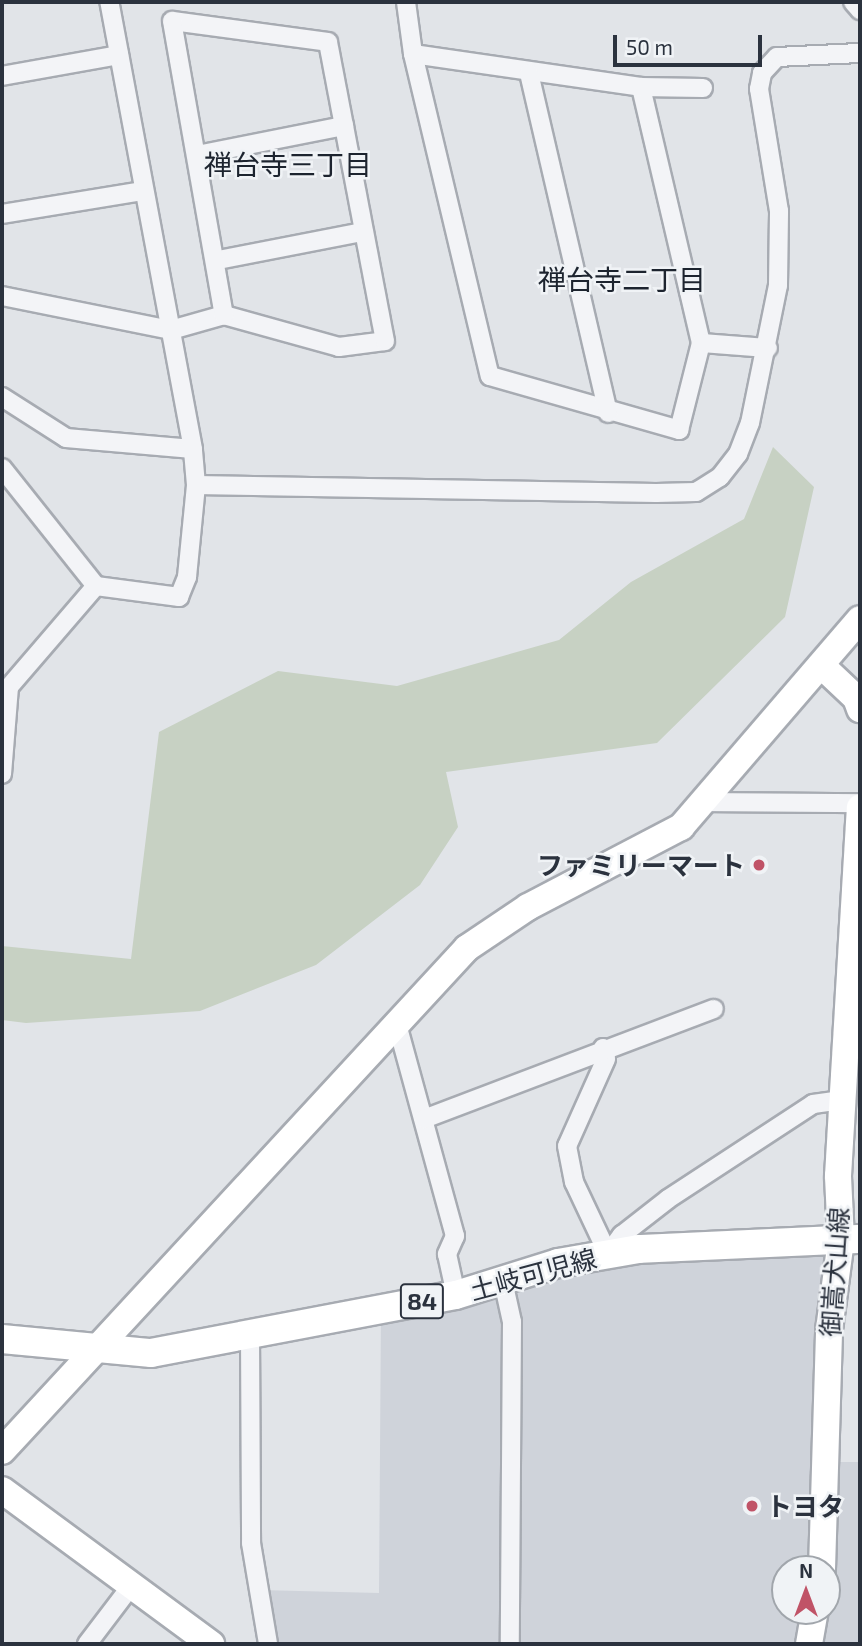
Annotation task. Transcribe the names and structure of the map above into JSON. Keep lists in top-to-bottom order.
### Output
{
  "streets": {
    "main road": ["土岐可児線", "84"],
    "street": ["御嵩犬山線"]
  },
  "crossings": [
    ["御嵩犬山線", "土岐可児線"]
  ],
  "districts": ["禅台寺三丁目", "禅台寺二丁目"],
  "places": ["ファミリーマート", "トヨタ"],
  "scale_bar": "50 m",
  "north": "top"
}
